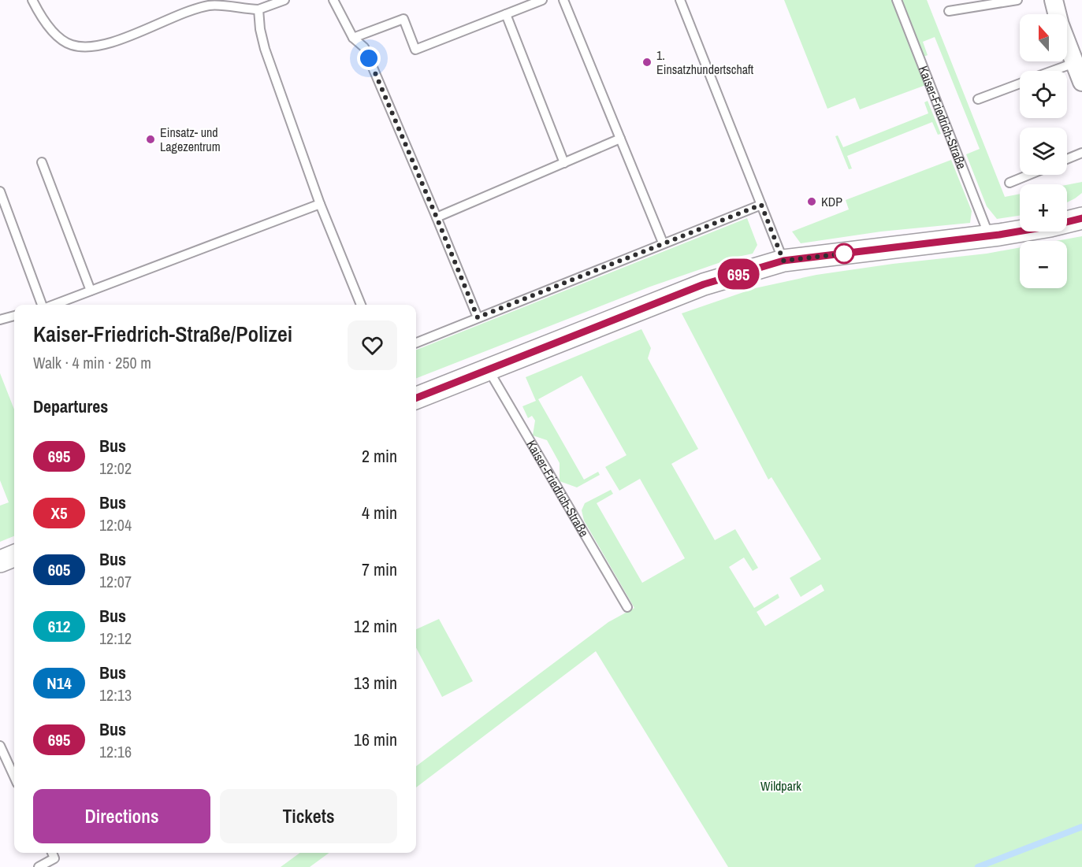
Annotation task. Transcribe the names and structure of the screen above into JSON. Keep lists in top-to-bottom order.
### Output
{
  "streets": {
    "lane": ["Kaiser-Friedrich-Straße"]
  },
  "parks": ["Wildpark"],
  "places": ["1. Einsatzhundertschaft", "Einsatz- und Lagezentrum", "KDP"],
  "lines": ["bus line 695"],
  "north": "top",
  "page": {
    "on_map": "695",
    "map_buttons": ["+", "−"],
    "heading": [
      ["Kaiser-Friedrich-Straße/Polizei", "Walk · 4 min · 250 m"],
      "Departures"
    ],
    "list": [
      {
        "mark": "695",
        "name": "Bus",
        "note": "12:02",
        "value": "2 min"
      },
      {
        "mark": "X5",
        "name": "Bus",
        "note": "12:04",
        "value": "4 min"
      },
      {
        "mark": "605",
        "name": "Bus",
        "note": "12:07",
        "value": "7 min"
      },
      {
        "mark": "612",
        "name": "Bus",
        "note": "12:12",
        "value": "12 min"
      },
      {
        "mark": "N14",
        "name": "Bus",
        "note": "12:13",
        "value": "13 min"
      },
      {
        "mark": "695",
        "name": "Bus",
        "note": "12:16",
        "value": "16 min"
      }
    ],
    "buttons": ["Directions", "Tickets"]
  }
}
